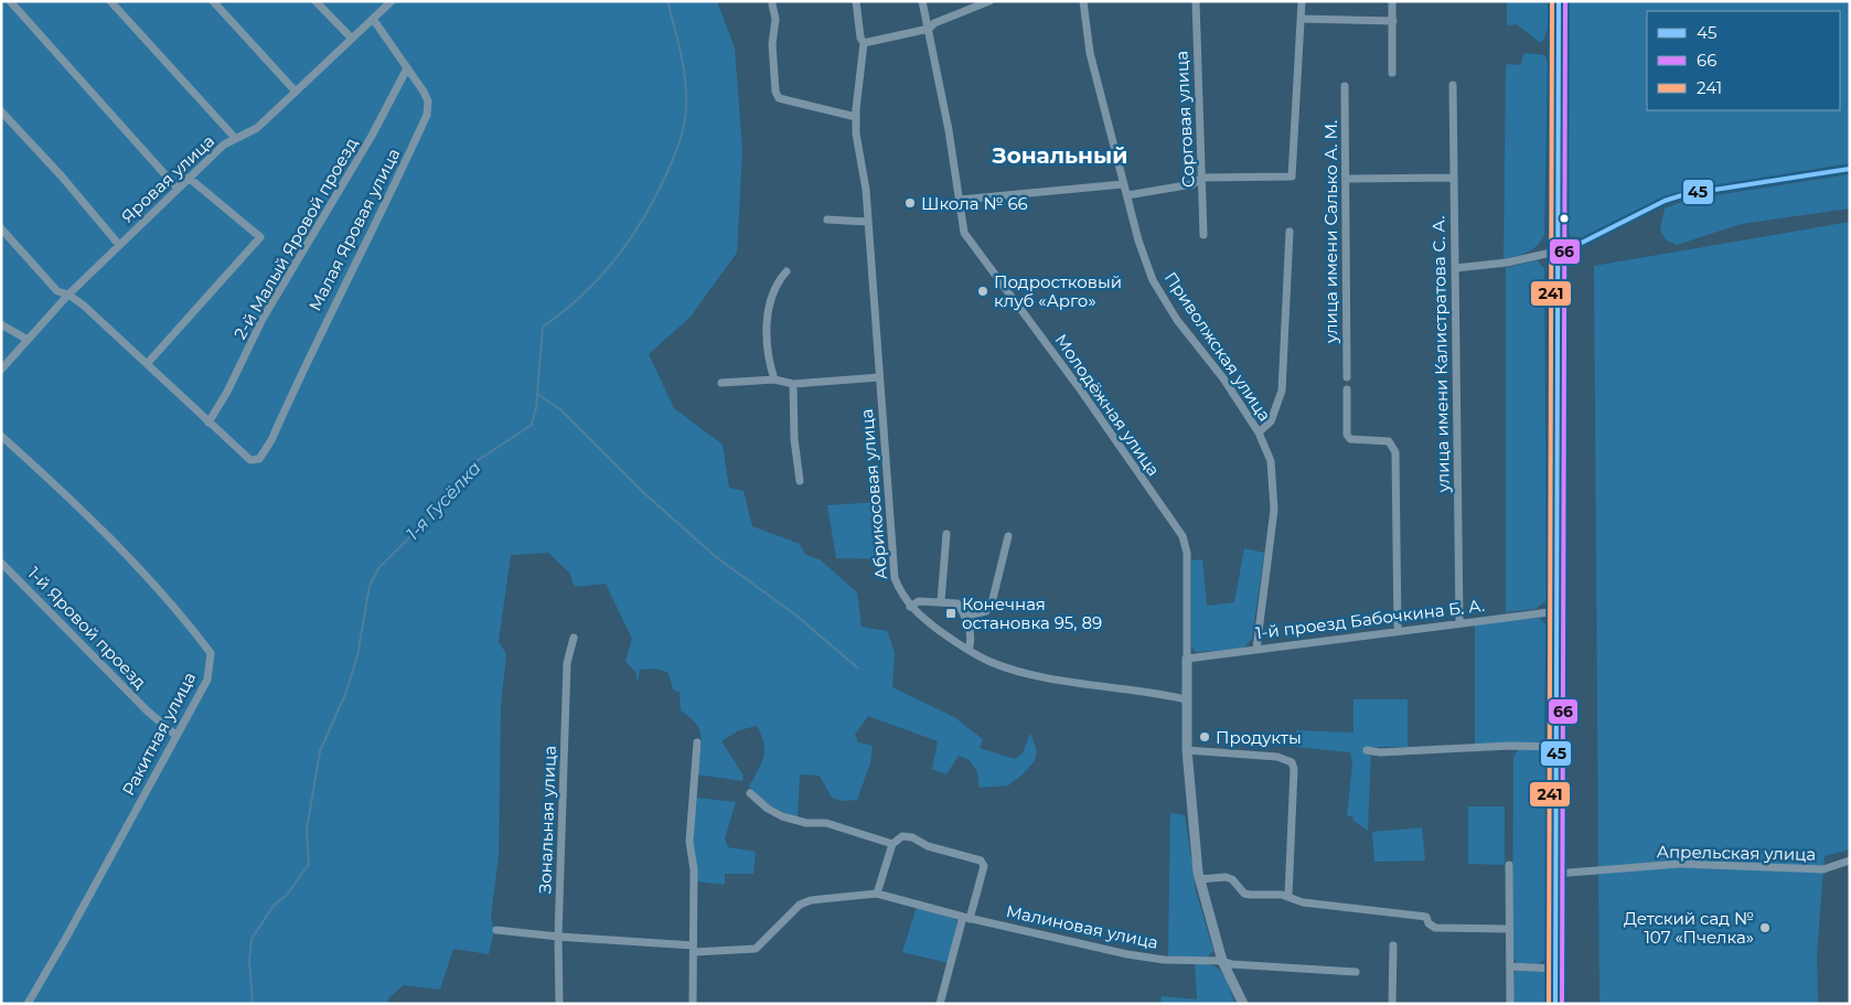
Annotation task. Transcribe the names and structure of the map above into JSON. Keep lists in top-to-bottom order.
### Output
{
  "streets": {
    "street": [
      "Сорговая улица",
      "Яровая улица",
      "Малая Яровая улица",
      "улица имени Салько А. М.",
      "2-й Малый Яровой проезд",
      "Приволжская улица",
      "улица имени Калистратова С. А.",
      "Молодёжная улица",
      "Абрикосовая улица",
      "1-й проезд Бабочкина Б. А.",
      "1-й Яровой проезд",
      "Ракитная улица",
      "Зональная улица",
      "Апрельская улица",
      "Малиновая улица"
    ]
  },
  "crossings": [
    ["Яровая улица", "Малая Яровая улица"],
    ["Малая Яровая улица", "2-й Малый Яровой проезд"],
    ["Приволжская улица", "1-й проезд Бабочкина Б. А."],
    ["улица имени Калистратова С. А.", "1-й проезд Бабочкина Б. А."],
    ["Молодёжная улица", "Абрикосовая улица"],
    ["Молодёжная улица", "1-й проезд Бабочкина Б. А."],
    ["Молодёжная улица", "Малиновая улица"],
    ["1-й Яровой проезд", "Ракитная улица"],
    ["Зональная улица", "Малиновая улица"]
  ],
  "districts": ["Зональный"],
  "water": ["1-я Гусёлка"],
  "places": {
    "other": [
      "Школа № 66",
      "Подростковый клуб «Арго»",
      "Продукты",
      "Детский сад № 107 «Пчелка»"
    ],
    "transit": ["Конечная остановка 95, 89"]
  },
  "lines": ["transit line 45", "transit line 66", "transit line 241"],
  "legend": ["45", "66", "241"]
}
